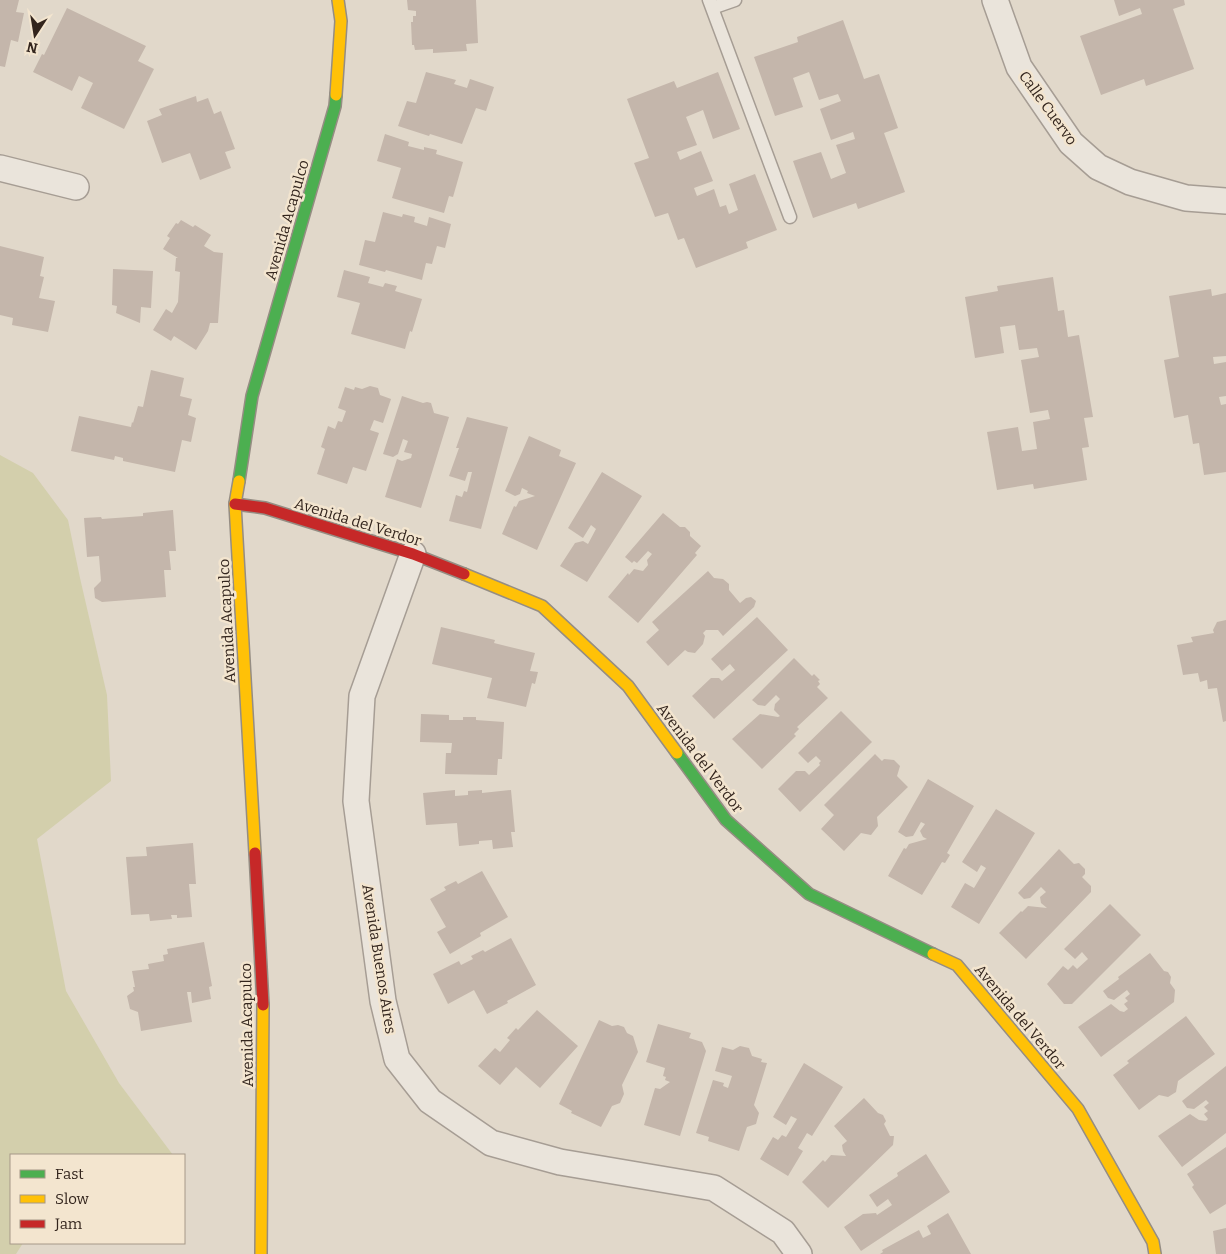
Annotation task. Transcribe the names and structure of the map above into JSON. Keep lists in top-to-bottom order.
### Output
{
  "streets": {
    "street": [
      "Calle Cuervo",
      "Avenida Acapulco",
      "Avenida del Verdor",
      "Avenida Buenos Aires"
    ]
  },
  "crossings": [
    ["Avenida Acapulco", "Avenida del Verdor"],
    ["Avenida del Verdor", "Avenida Buenos Aires"]
  ],
  "legend": ["Fast", "Slow", "Jam"],
  "north": "bottom"
}
